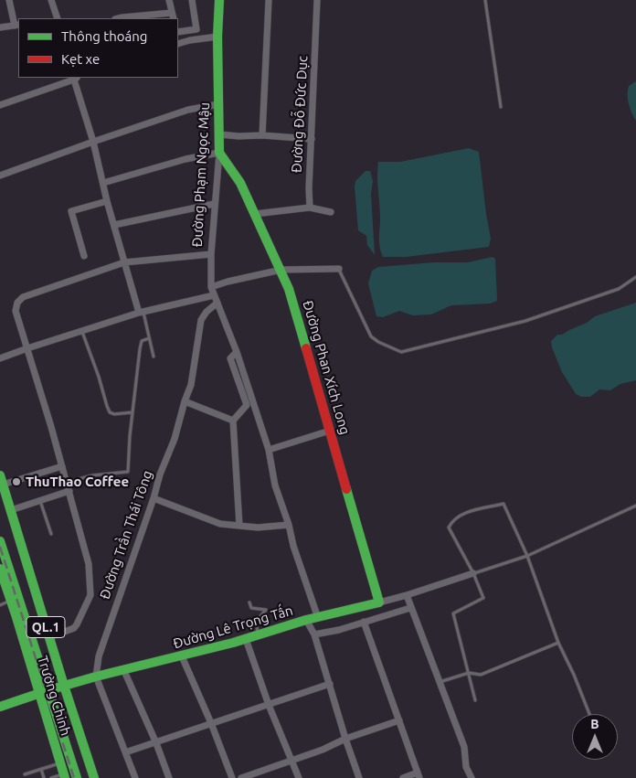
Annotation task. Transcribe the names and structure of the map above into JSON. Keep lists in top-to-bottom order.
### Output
{
  "streets": {
    "main road": [
      "Đường Phạm Ngọc Mậu",
      "Đường Phan Xích Long",
      "QL.1",
      "Đường Lê Trọng Tấn",
      "Trường Chinh"
    ],
    "street": ["Đường Đỗ Đức Dục", "Đường Trần Thái Tông"]
  },
  "crossings": [
    ["Đường Phạm Ngọc Mậu", "Đường Phan Xích Long"],
    ["Đường Phạm Ngọc Mậu", "Đường Trần Thái Tông"],
    ["Đường Phạm Ngọc Mậu", "Đường Lê Trọng Tấn"],
    ["Đường Phan Xích Long", "Đường Lê Trọng Tấn"],
    ["Đường Trần Thái Tông", "Đường Lê Trọng Tấn"],
    ["QL.1", "Đường Lê Trọng Tấn"],
    ["QL.1", "Trường Chinh"],
    ["Đường Lê Trọng Tấn", "Trường Chinh"]
  ],
  "places": ["ThuThao Coffee"],
  "legend": ["Thông thoáng", "Kẹt xe"],
  "north": "top"
}
